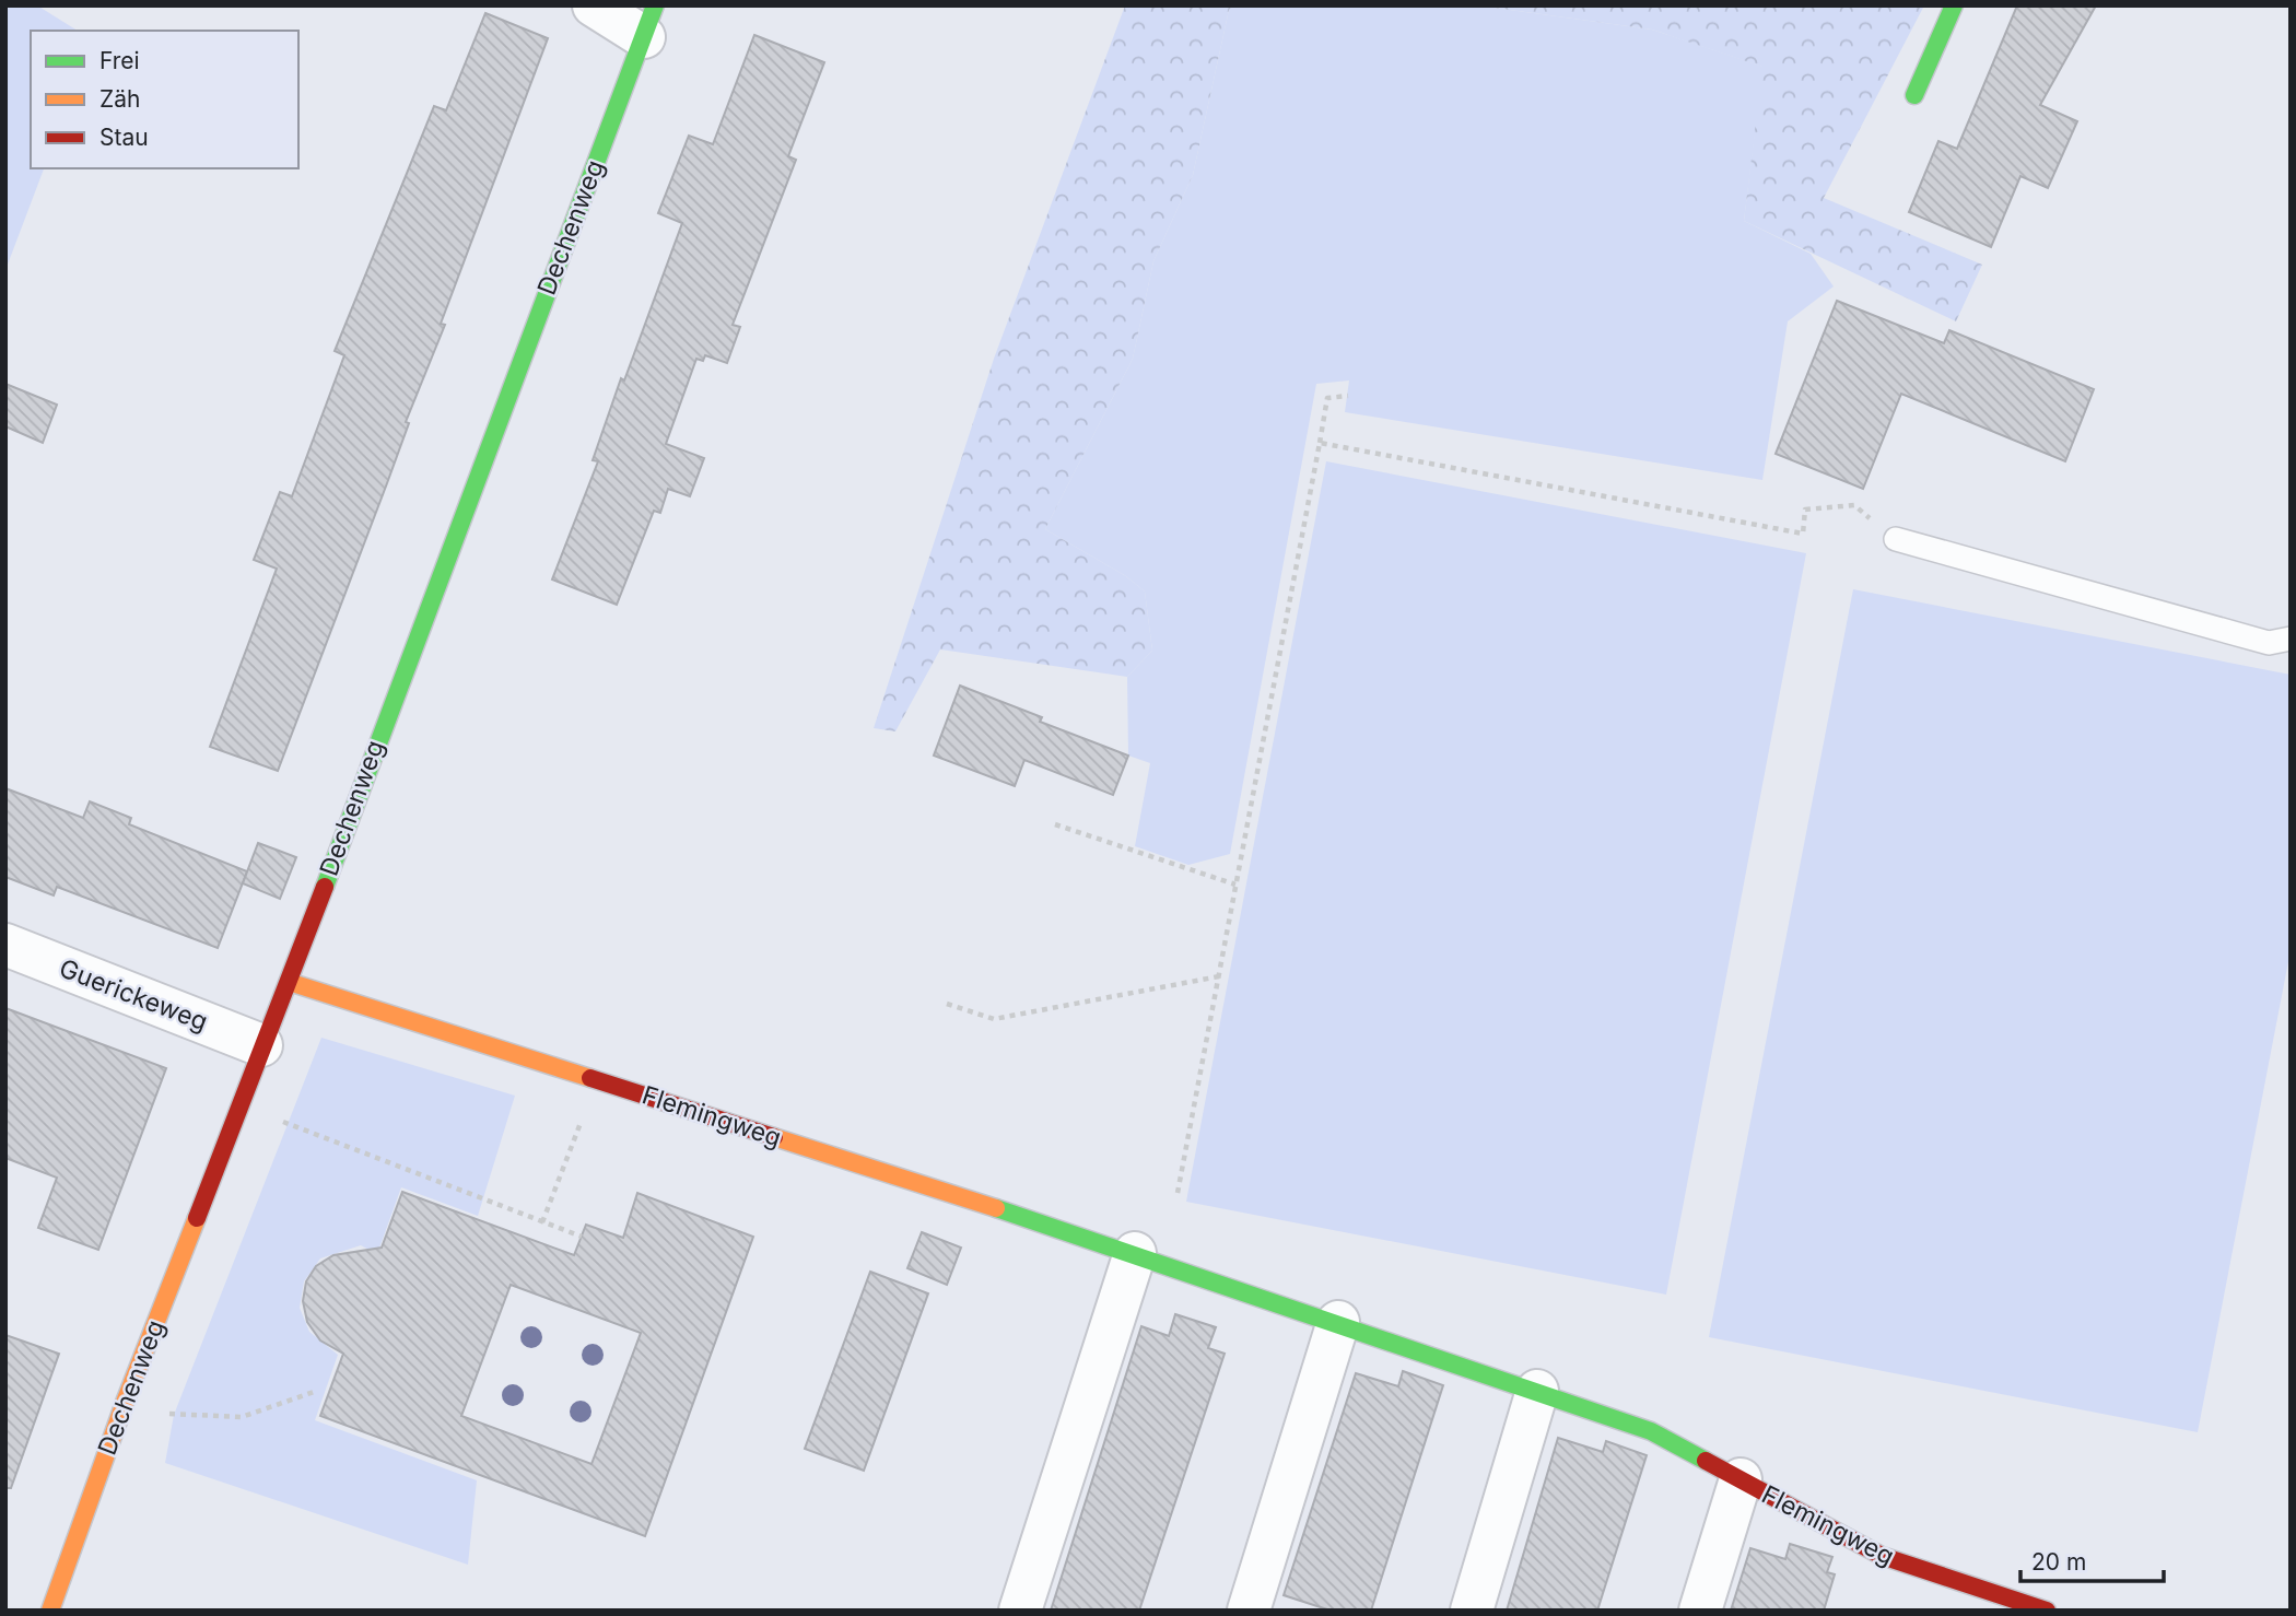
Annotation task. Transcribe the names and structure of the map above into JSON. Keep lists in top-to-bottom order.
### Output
{
  "streets": {
    "street": ["Dechenweg", "Guerickeweg", "Flemingweg"]
  },
  "crossings": [
    ["Dechenweg", "Guerickeweg"],
    ["Dechenweg", "Flemingweg"]
  ],
  "legend": ["Frei", "Zäh", "Stau"],
  "scale_bar": "20 m"
}
